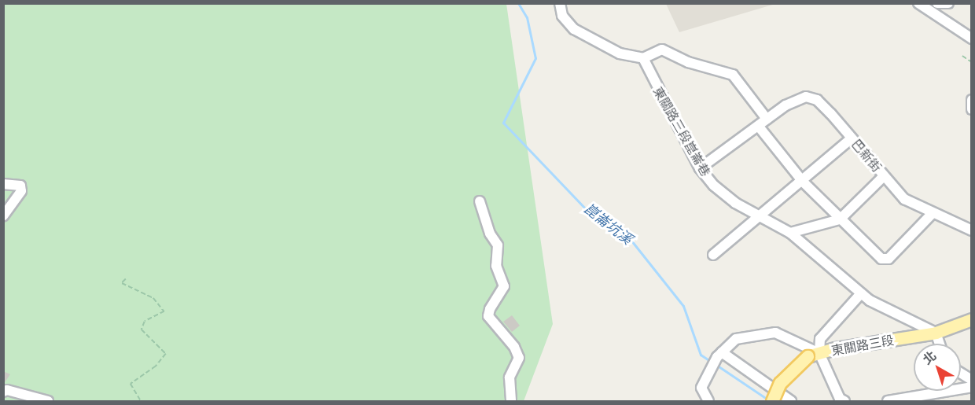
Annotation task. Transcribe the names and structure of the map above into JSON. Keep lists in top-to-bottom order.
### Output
{
  "streets": {
    "main road": ["東關路三段"],
    "street": ["東關路三段崑崙巷", "巴新街"]
  },
  "crossings": [
    ["東關路三段崑崙巷", "巴新街"],
    ["東關路三段崑崙巷", "東關路三段"]
  ],
  "water": ["崑崙坑溪"],
  "north": "top left"
}
